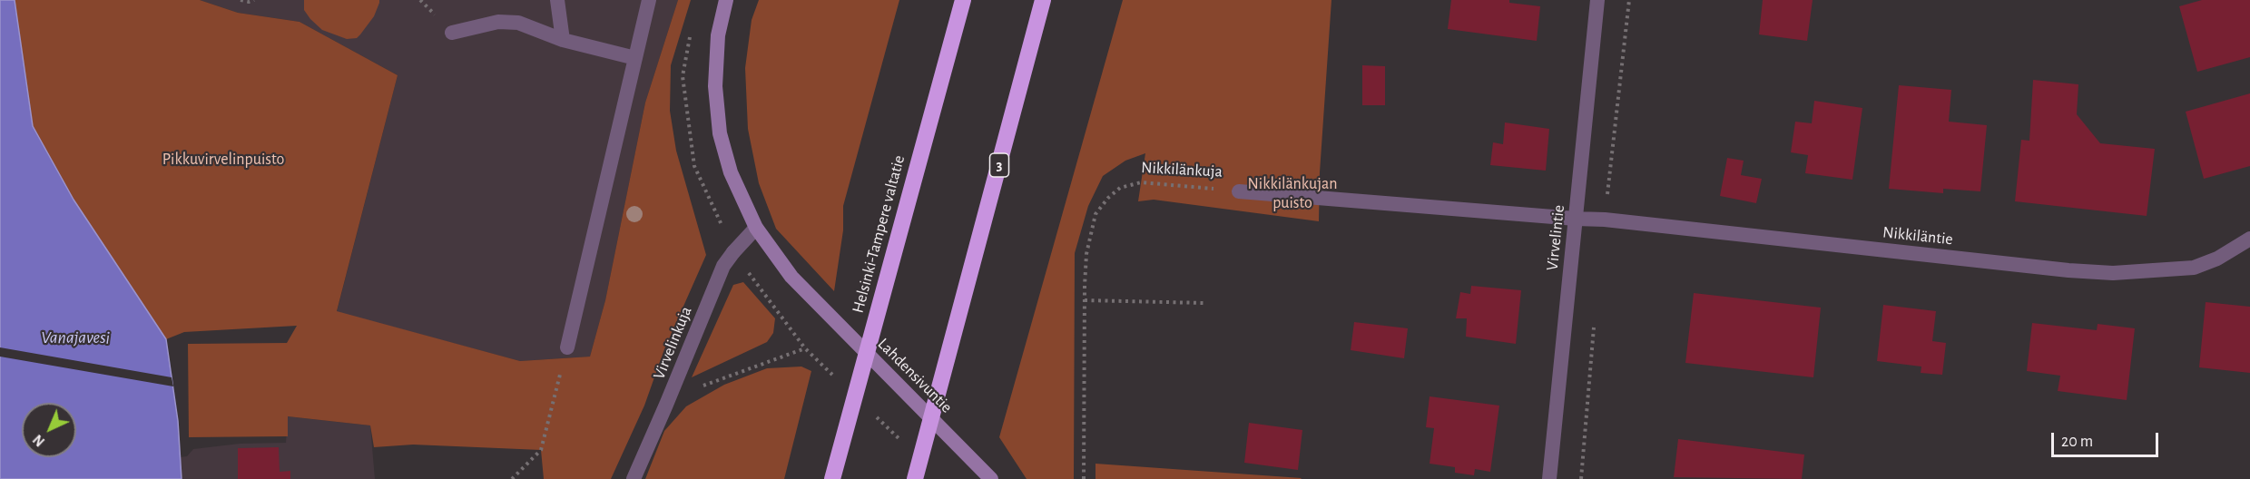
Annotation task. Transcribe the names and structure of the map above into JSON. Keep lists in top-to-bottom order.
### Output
{
  "streets": {
    "highway": ["3", "Helsinki-Tampere valtatie"],
    "main road": ["Lahdensivuntie"],
    "street": [
      "Nikkilänkuja",
      "Nikkiläntie",
      "Virvelintie",
      "Virvelinkuja"
    ]
  },
  "crossings": [
    ["Nikkilänkuja", "Nikkiläntie"],
    ["Nikkilänkuja", "Virvelintie"],
    ["Nikkiläntie", "Virvelintie"],
    ["Virvelinkuja", "Lahdensivuntie"]
  ],
  "water": ["Vanajavesi"],
  "parks": ["Pikkuvirvelinpuisto", "Nikkilänkujan puisto"],
  "scale_bar": "20 m",
  "north": "bottom left"
}
